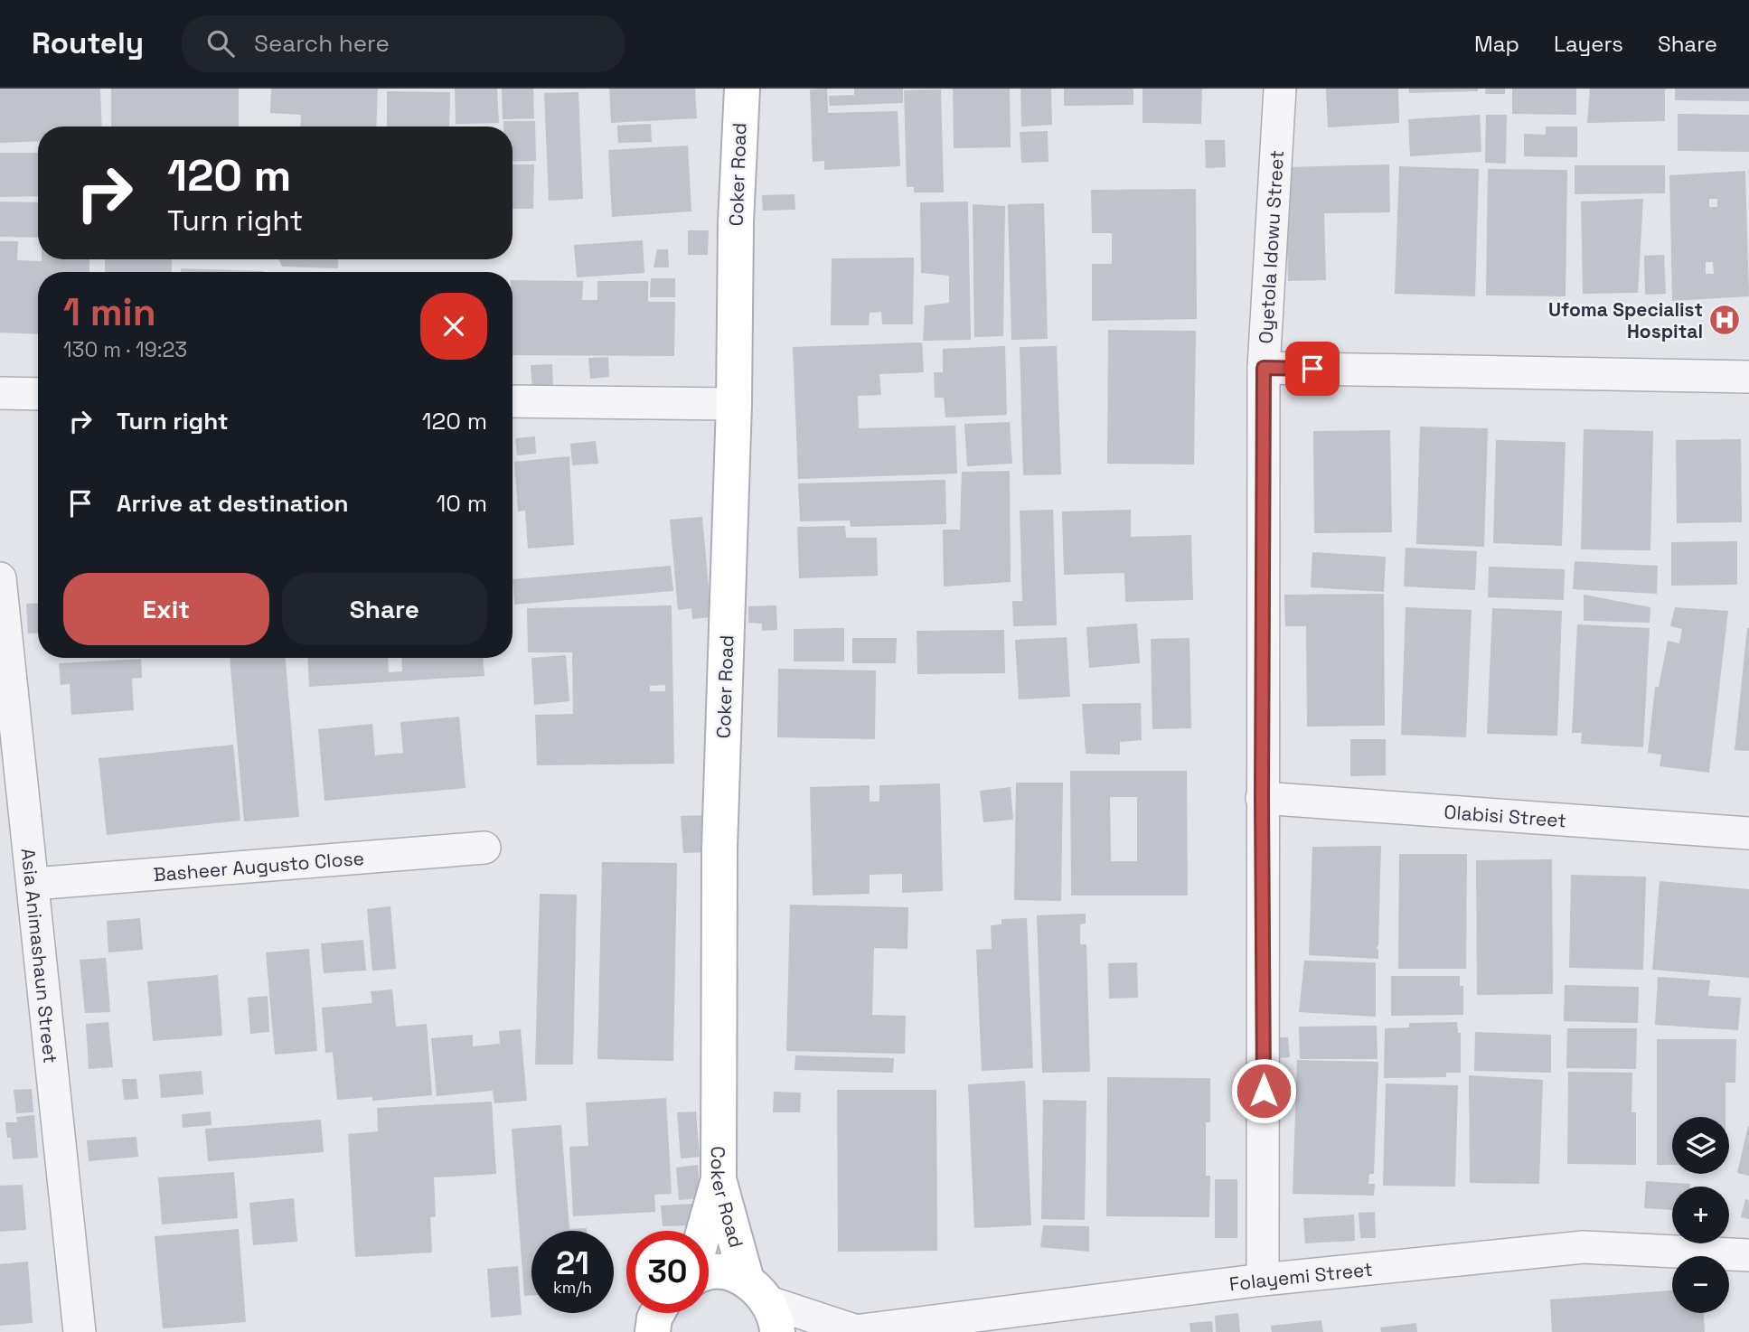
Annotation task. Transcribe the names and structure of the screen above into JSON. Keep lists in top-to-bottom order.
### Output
{
  "streets": {
    "main road": ["Coker Road"],
    "street": [
      "Oyetola Idowu Street",
      "Olabisi Street",
      "Basheer Augusto Close",
      "Asia Animashaun Street",
      "Folayemi Street"
    ]
  },
  "crossings": [
    ["Oyetola Idowu Street", "Olabisi Street"],
    ["Oyetola Idowu Street", "Folayemi Street"],
    ["Basheer Augusto Close", "Asia Animashaun Street"]
  ],
  "places": {
    "hospital": ["Ufoma Specialist Hospital"]
  },
  "page": {
    "header": "Routely",
    "search": "Search here",
    "nav": ["Map", "Layers", "Share"],
    "turn": ["120 m", "Turn right"],
    "heading": ["1 min", "130 m · 19:23"],
    "list": [
      {
        "name": "Turn right",
        "value": "120 m"
      },
      {
        "name": "Arrive at destination",
        "value": "10 m"
      }
    ],
    "buttons": ["Exit", "Share"],
    "map_buttons": ["+", "−"],
    "speed": "21 km/h",
    "limit": "30"
  }
}
